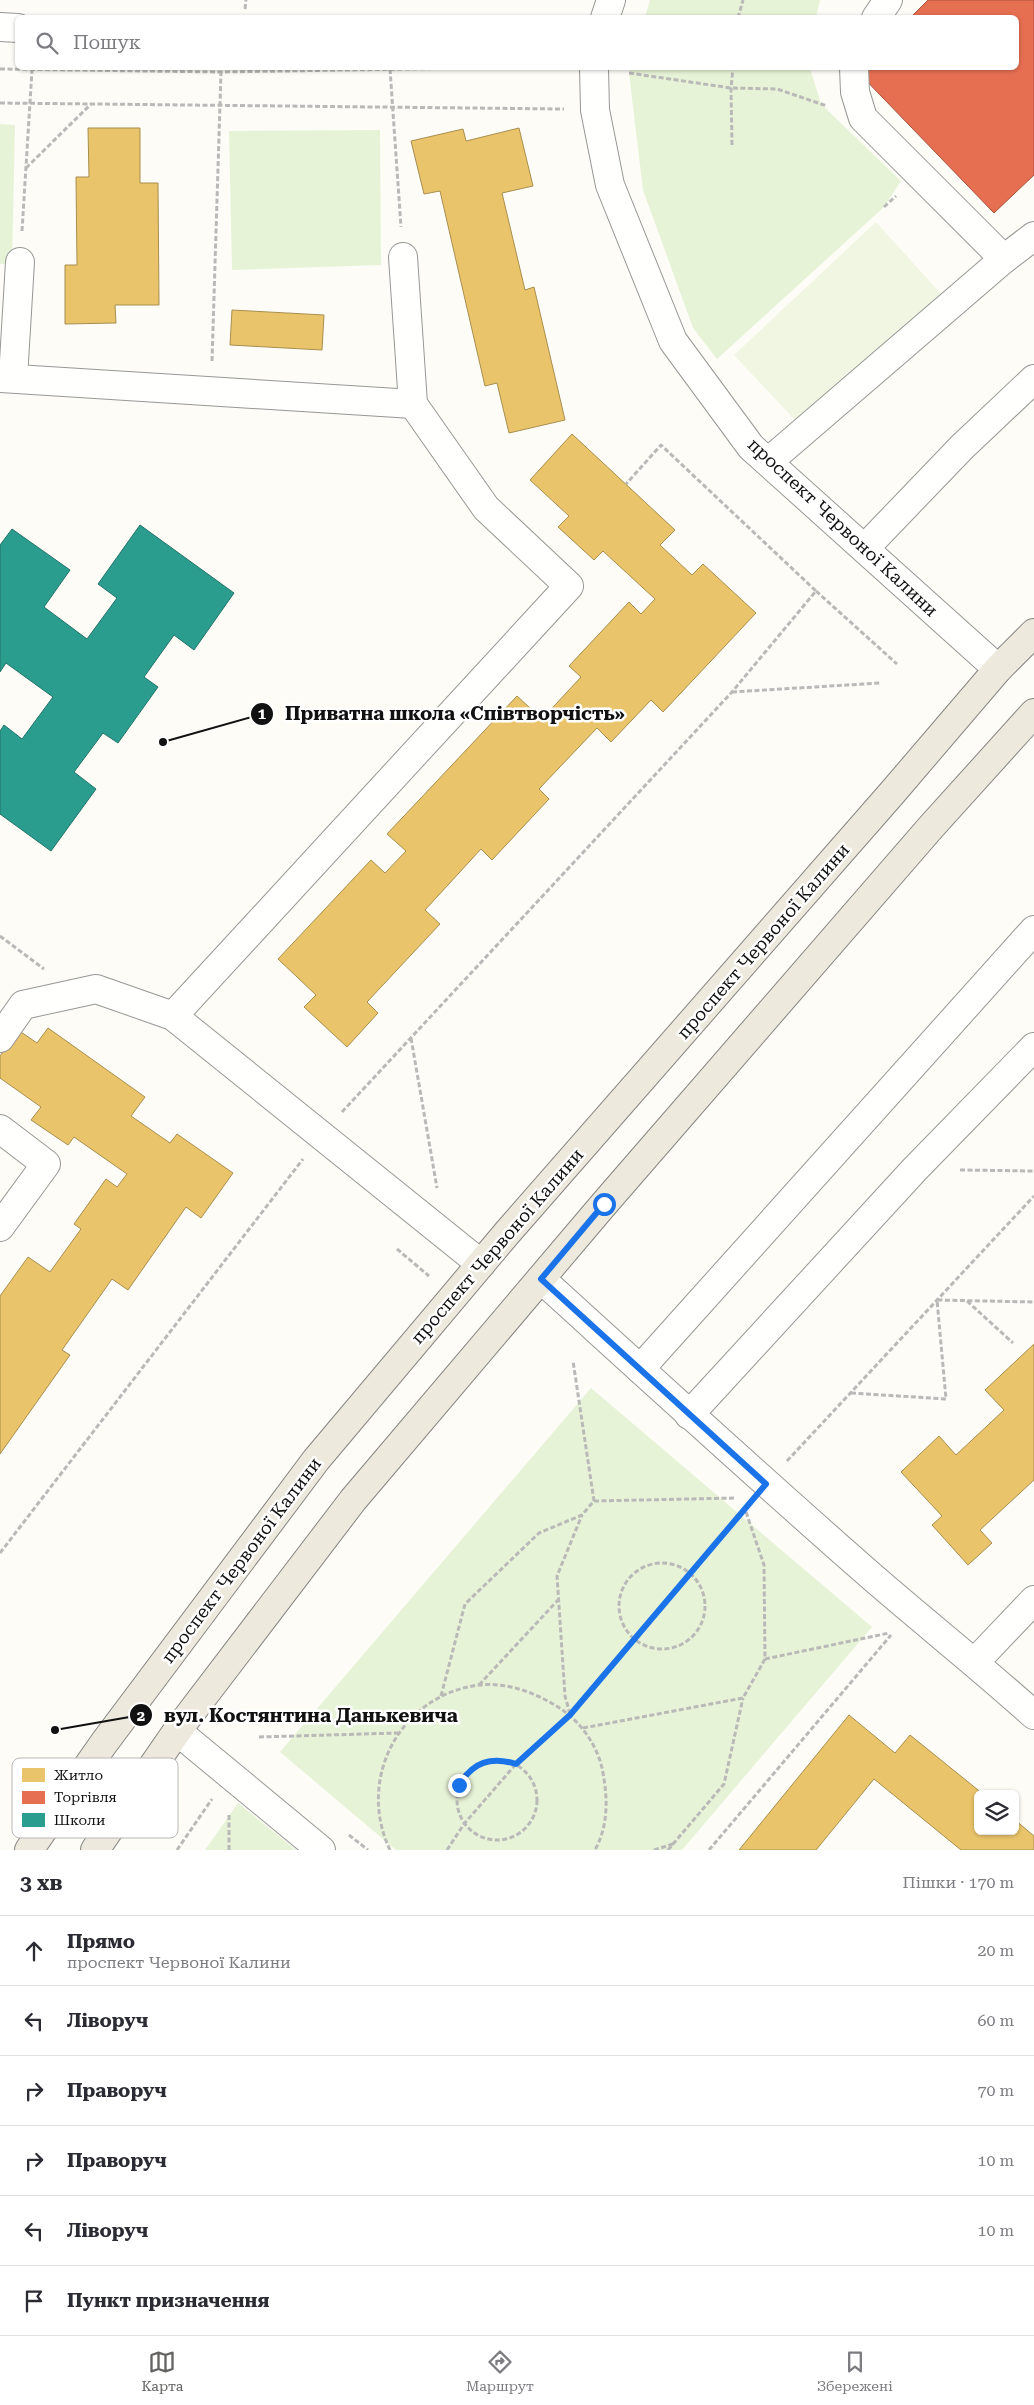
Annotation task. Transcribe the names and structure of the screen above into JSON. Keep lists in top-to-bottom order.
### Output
{
  "streets": {
    "main road": ["проспект Червоної Калини"]
  },
  "places": ["Приватна школа «Співтворчість»", "вул. Костянтина Данькевича"],
  "legend": ["Житло", "Торгівля", "Школи"],
  "page": {
    "search": "Пошук",
    "heading": ["3 хв", "Пішки · 170 m"],
    "list": [
      ["Прямо", "проспект Червоної Калини", "20 m"],
      ["Ліворуч", "60 m"],
      ["Праворуч", "70 m"],
      ["Праворуч", "10 m"],
      ["Ліворуч", "10 m"],
      "Пункт призначення"
    ],
    "nav": ["Карта", "Маршрут", "Збережені"]
  }
}
